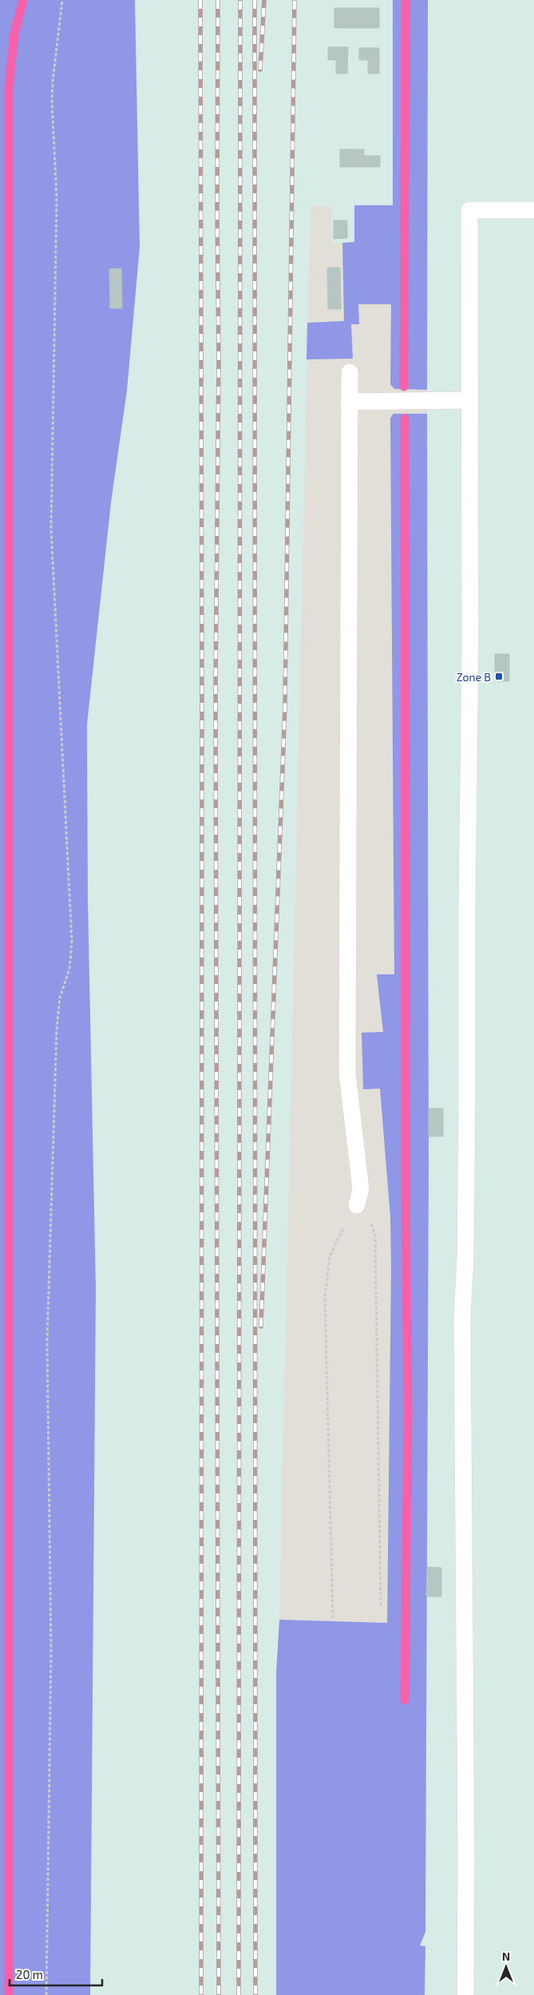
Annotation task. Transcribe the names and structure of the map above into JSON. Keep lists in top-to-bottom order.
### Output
{
  "places": {
    "transit": ["Zone B"]
  },
  "scale_bar": "20 m",
  "north": "top"
}
